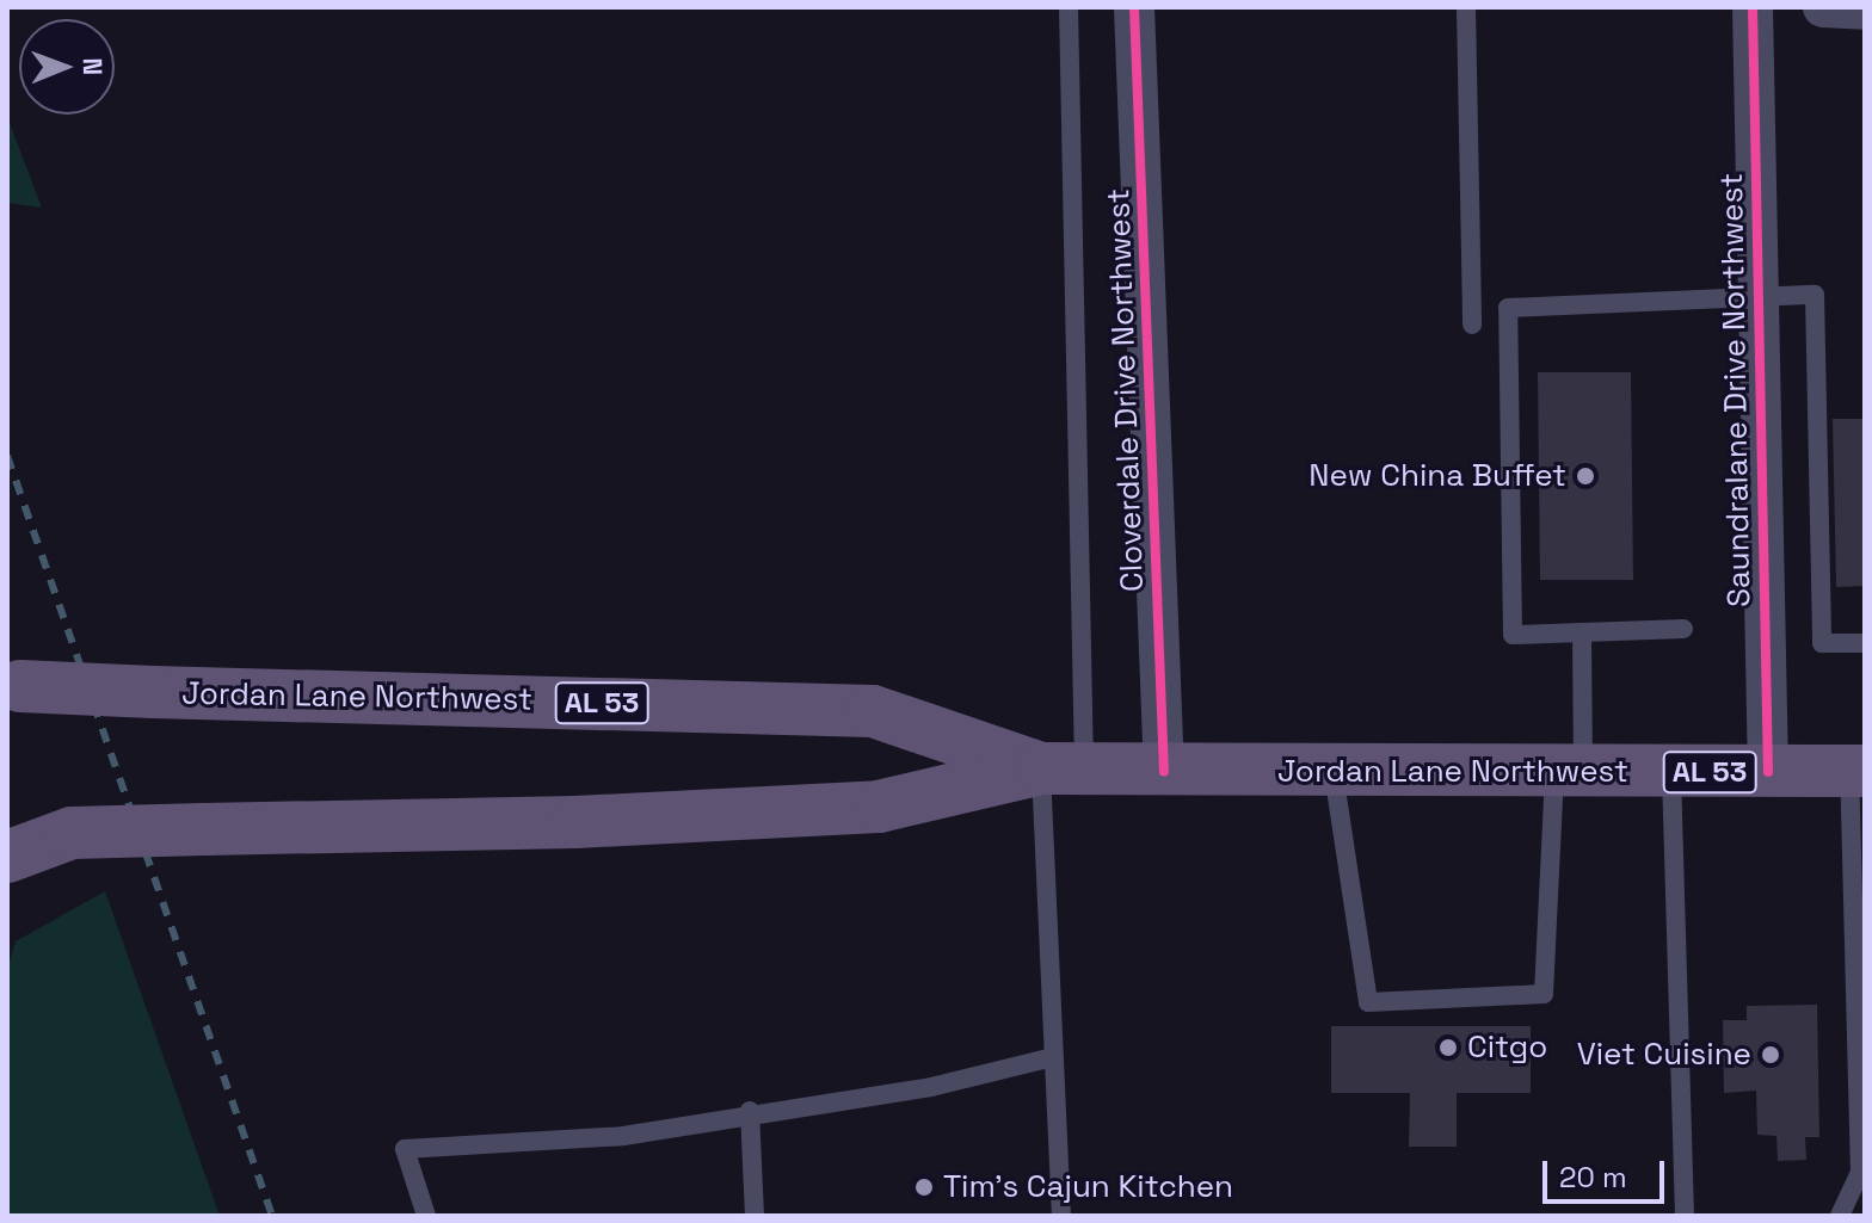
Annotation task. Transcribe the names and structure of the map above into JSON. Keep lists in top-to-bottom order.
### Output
{
  "streets": {
    "main road": ["Jordan Lane Northwest", "AL 53"],
    "street": ["Cloverdale Drive Northwest", "Saundralane Drive Northwest"]
  },
  "crossings": [
    ["Cloverdale Drive Northwest", "Jordan Lane Northwest"],
    ["Saundralane Drive Northwest", "Jordan Lane Northwest"],
    ["Jordan Lane Northwest", "AL 53"]
  ],
  "places": [
    "New China Buffet",
    "Citgo",
    "Viet Cuisine",
    "Tim's Cajun Kitchen"
  ],
  "scale_bar": "20 m",
  "north": "right"
}
